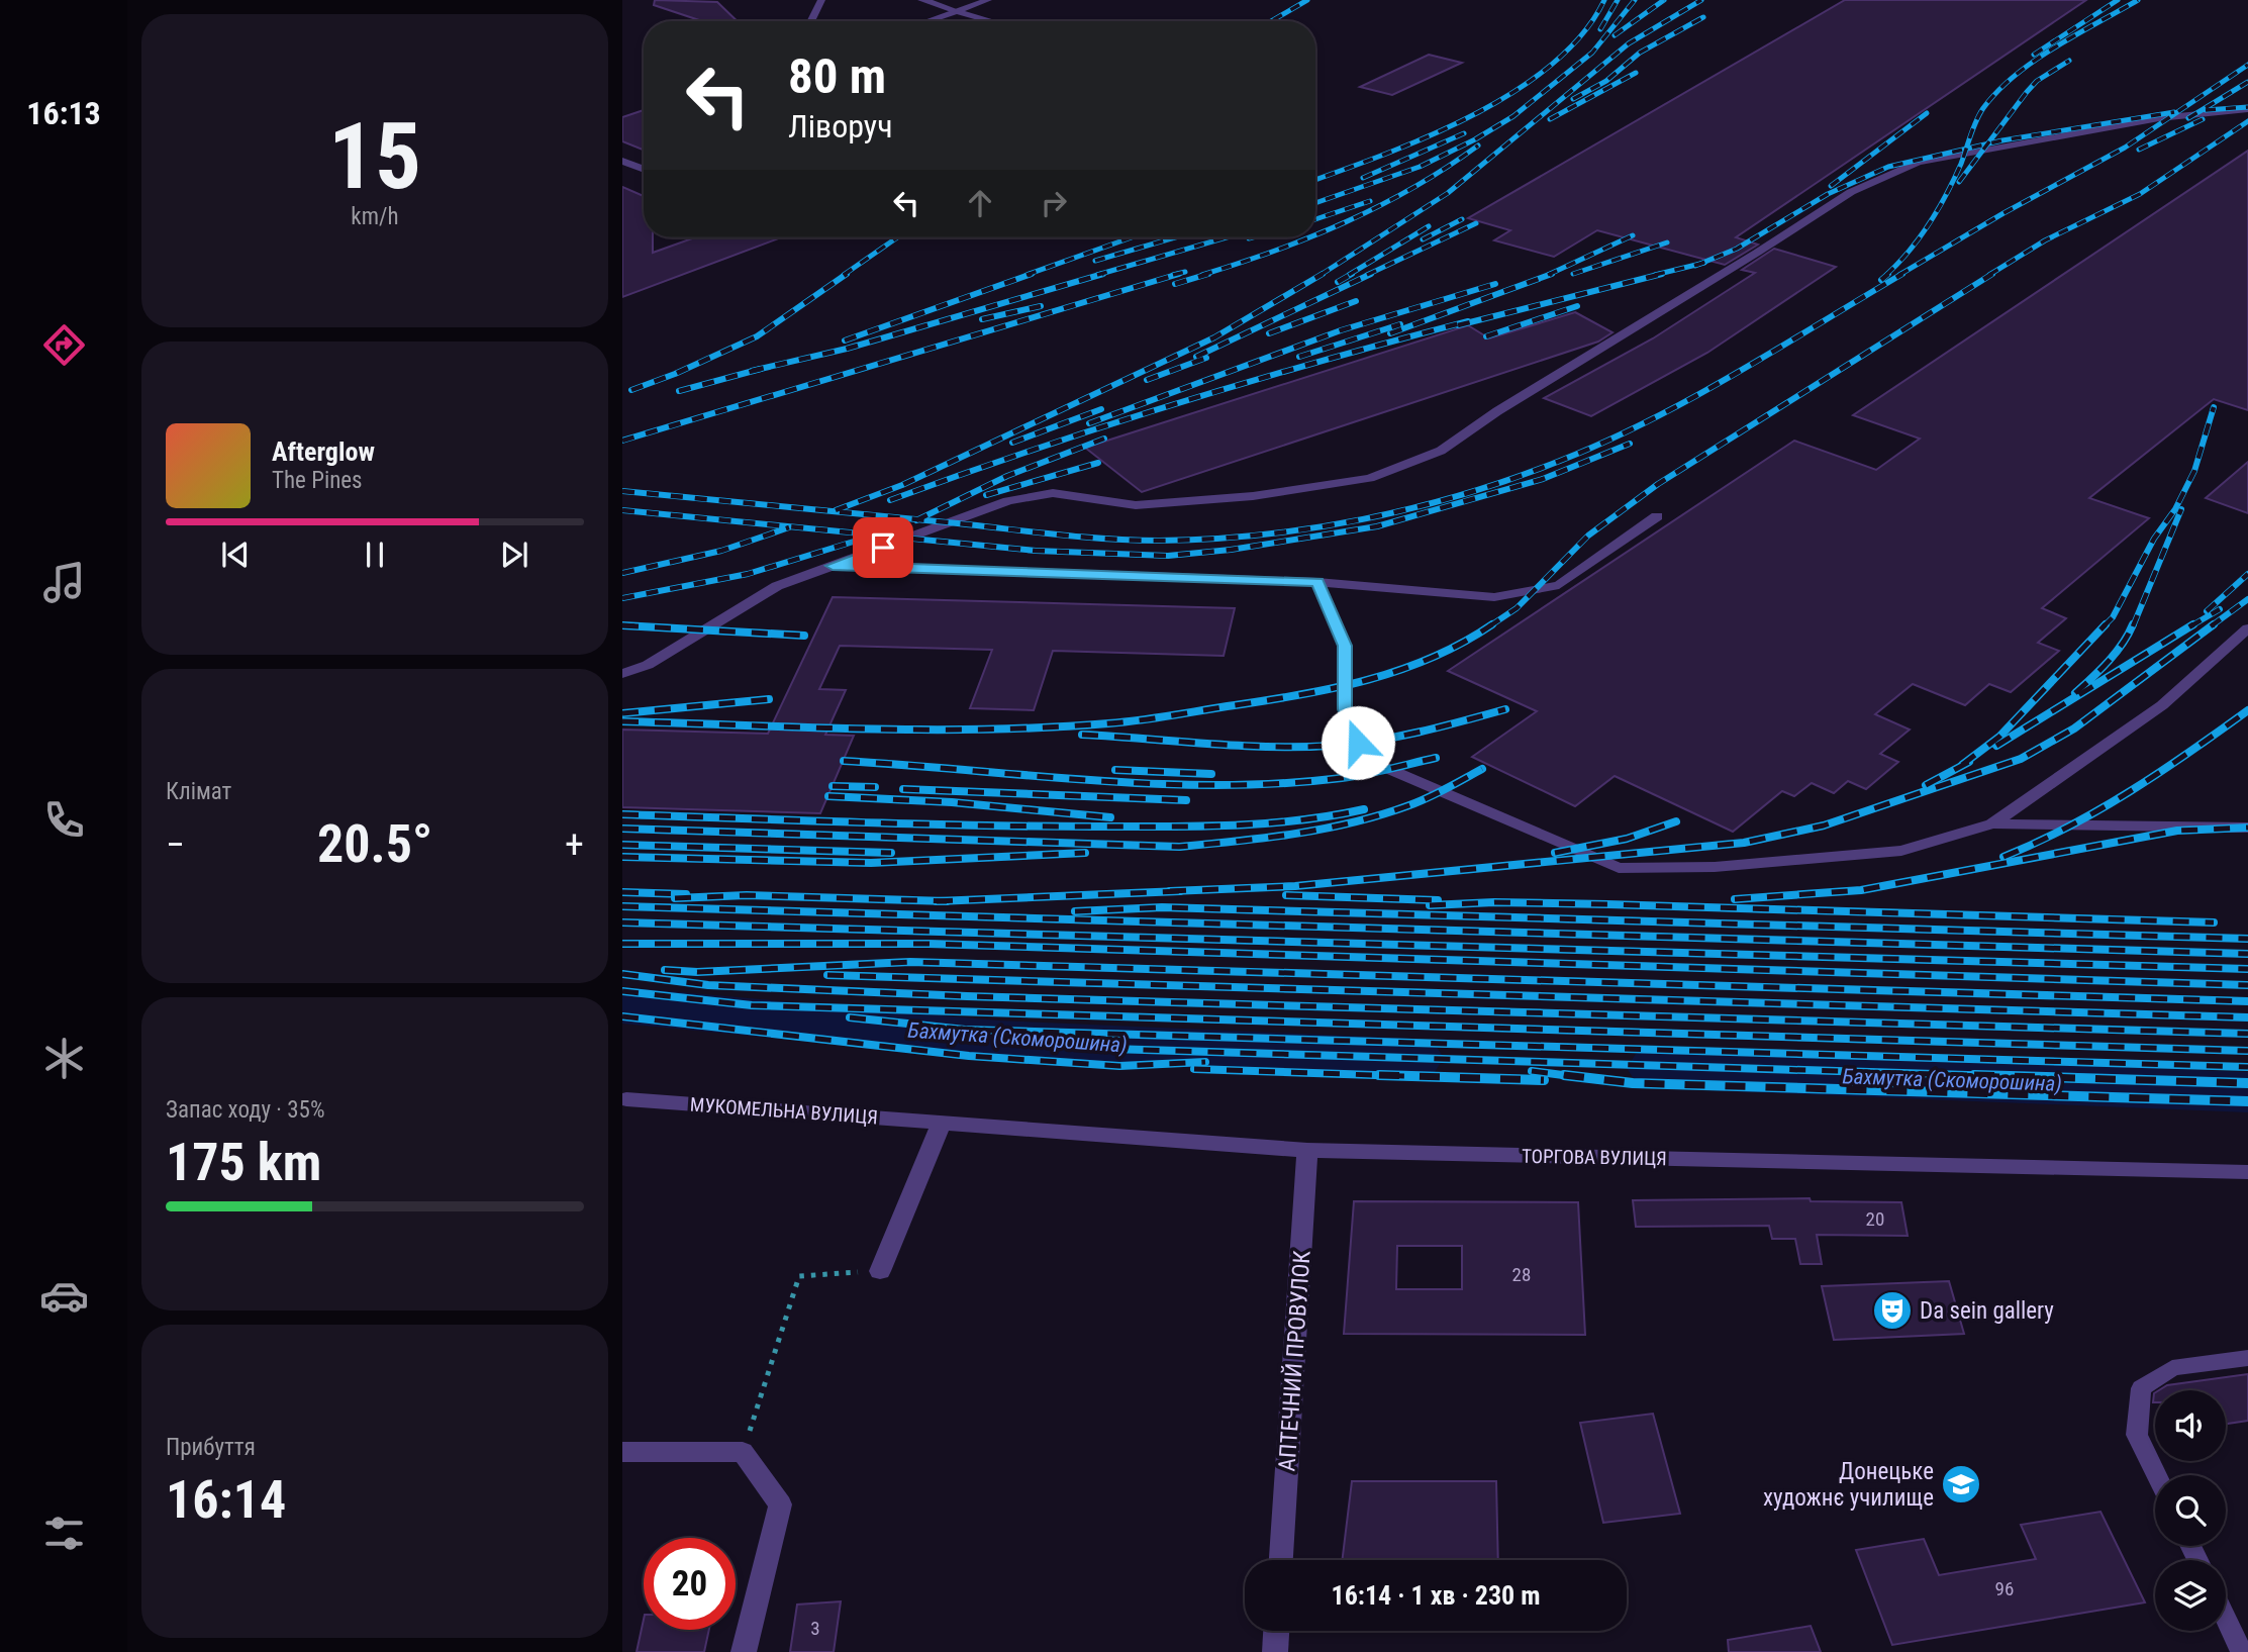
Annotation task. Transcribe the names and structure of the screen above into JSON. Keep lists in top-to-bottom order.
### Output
{
  "streets": {
    "street": ["МУКОМЕЛЬНА ВУЛИЦЯ", "ТОРГОВА ВУЛИЦЯ", "АПТЕЧНИЙ ПРОВУЛОК"]
  },
  "crossings": [
    ["МУКОМЕЛЬНА ВУЛИЦЯ", "ТОРГОВА ВУЛИЦЯ"],
    ["ТОРГОВА ВУЛИЦЯ", "АПТЕЧНИЙ ПРОВУЛОК"]
  ],
  "water": ["Бахмутка (Скоморошина)"],
  "places": {
    "theatre": ["Da sein gallery"],
    "school or university": ["Донецьке художнє училище"]
  },
  "house_numbers": [
    "20",
    "28",
    "96",
    "3"
  ],
  "page": {
    "tabs": "16:13",
    "tile": [
      ["15", "km/h"],
      "Клімат",
      ["Запас ходу · 35%", "175 km"],
      ["Прибуття", "16:14"]
    ],
    "turn": ["80 m", "Ліворуч"],
    "song": ["Afterglow", "The Pines"],
    "heat": ["−", "20.5°", "+"],
    "limit": "20",
    "trip": "16:14 · 1 хв · 230 m"
  }
}
